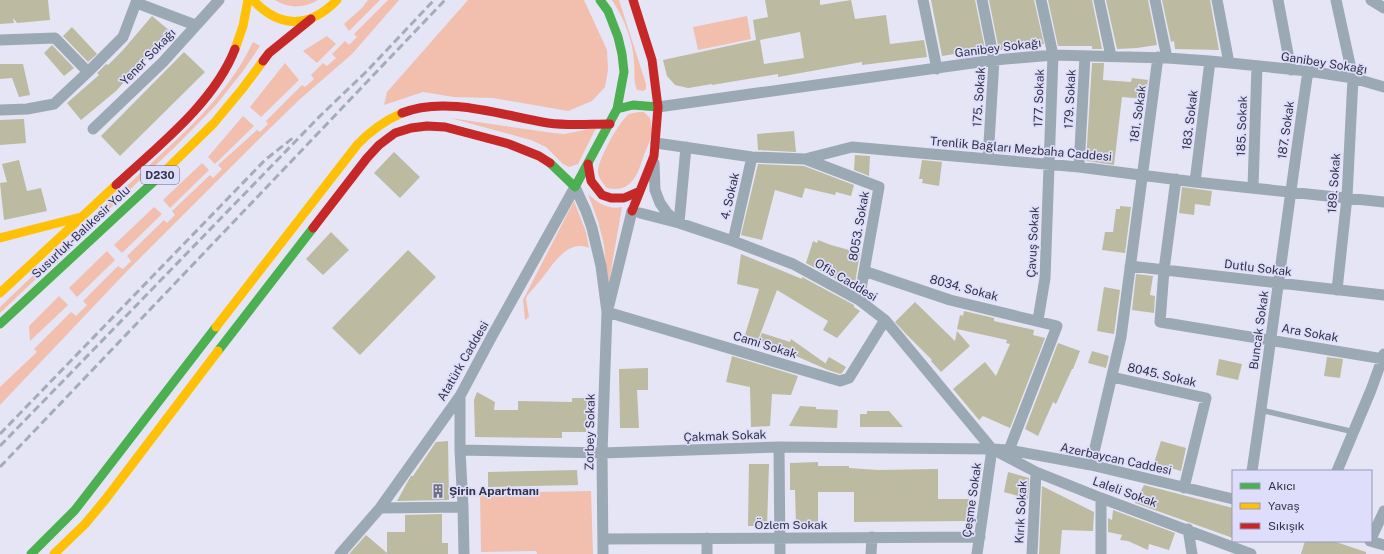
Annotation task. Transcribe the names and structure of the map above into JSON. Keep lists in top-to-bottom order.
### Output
{
  "streets": {
    "main road": ["Ganibey Sokağı", "D230", "Susurluk-Balıkesir Yolu"],
    "street": [
      "Yener Sokağı",
      "175. Sokak",
      "177. Sokak",
      "179. Sokak",
      "181. Sokak",
      "183. Sokak",
      "185. Sokak",
      "187. Sokak",
      "Trenlik Bağları Mezbaha Caddesi",
      "189. Sokak",
      "4. Sokak",
      "8053. Sokak",
      "Çavuş Sokak",
      "Dutlu Sokak",
      "Ofis Caddesi",
      "8034. Sokak",
      "Buncak Sokak",
      "Ara Sokak",
      "Cami Sokak",
      "Atatürk Caddesi",
      "8045. Sokak",
      "Zorbey Sokak",
      "Çakmak Sokak",
      "Azerbaycan Caddesi",
      "Laleli Sokak",
      "Çeşme Sokak",
      "Kırık Sokak",
      "Özlem Sokak"
    ]
  },
  "crossings": [
    ["Ganibey Sokağı", "175. Sokak"],
    ["Ganibey Sokağı", "177. Sokak"],
    ["Ganibey Sokağı", "179. Sokak"],
    ["Ganibey Sokağı", "181. Sokak"],
    ["Ganibey Sokağı", "183. Sokak"],
    ["Ganibey Sokağı", "185. Sokak"],
    ["Ganibey Sokağı", "187. Sokak"],
    ["Ganibey Sokağı", "189. Sokak"],
    ["175. Sokak", "Trenlik Bağları Mezbaha Caddesi"],
    ["177. Sokak", "Trenlik Bağları Mezbaha Caddesi"],
    ["177. Sokak", "Çavuş Sokak"],
    ["179. Sokak", "Trenlik Bağları Mezbaha Caddesi"],
    ["181. Sokak", "Trenlik Bağları Mezbaha Caddesi"],
    ["181. Sokak", "Dutlu Sokak"],
    ["181. Sokak", "8045. Sokak"],
    ["181. Sokak", "Azerbaycan Caddesi"],
    ["183. Sokak", "Trenlik Bağları Mezbaha Caddesi"],
    ["185. Sokak", "Trenlik Bağları Mezbaha Caddesi"],
    ["187. Sokak", "Trenlik Bağları Mezbaha Caddesi"],
    ["187. Sokak", "Buncak Sokak"],
    ["Trenlik Bağları Mezbaha Caddesi", "189. Sokak"],
    ["Trenlik Bağları Mezbaha Caddesi", "4. Sokak"],
    ["Trenlik Bağları Mezbaha Caddesi", "8053. Sokak"],
    ["Trenlik Bağları Mezbaha Caddesi", "Çavuş Sokak"],
    ["Trenlik Bağları Mezbaha Caddesi", "Buncak Sokak"],
    ["189. Sokak", "Dutlu Sokak"],
    ["4. Sokak", "Ofis Caddesi"],
    ["8053. Sokak", "Ofis Caddesi"],
    ["8053. Sokak", "8034. Sokak"],
    ["Çavuş Sokak", "8034. Sokak"],
    ["Dutlu Sokak", "Buncak Sokak"],
    ["Dutlu Sokak", "Ara Sokak"],
    ["Ofis Caddesi", "Cami Sokak"],
    ["Ofis Caddesi", "Çakmak Sokak"],
    ["Ofis Caddesi", "Azerbaycan Caddesi"],
    ["Ofis Caddesi", "Laleli Sokak"],
    ["Ofis Caddesi", "Çeşme Sokak"],
    ["8034. Sokak", "Azerbaycan Caddesi"],
    ["Buncak Sokak", "Ara Sokak"],
    ["Cami Sokak", "Zorbey Sokak"],
    ["8045. Sokak", "Azerbaycan Caddesi"],
    ["Zorbey Sokak", "Çakmak Sokak"],
    ["Zorbey Sokak", "Özlem Sokak"],
    ["Çakmak Sokak", "Azerbaycan Caddesi"],
    ["Çakmak Sokak", "Laleli Sokak"],
    ["Çakmak Sokak", "Çeşme Sokak"],
    ["Azerbaycan Caddesi", "Laleli Sokak"],
    ["Azerbaycan Caddesi", "Çeşme Sokak"],
    ["Laleli Sokak", "Çeşme Sokak"],
    ["Laleli Sokak", "Kırık Sokak"],
    ["Çeşme Sokak", "Özlem Sokak"]
  ],
  "places": {
    "building": ["Şirin Apartmanı"]
  },
  "legend": ["Akıcı", "Yavaş", "Sıkışık"]
}
